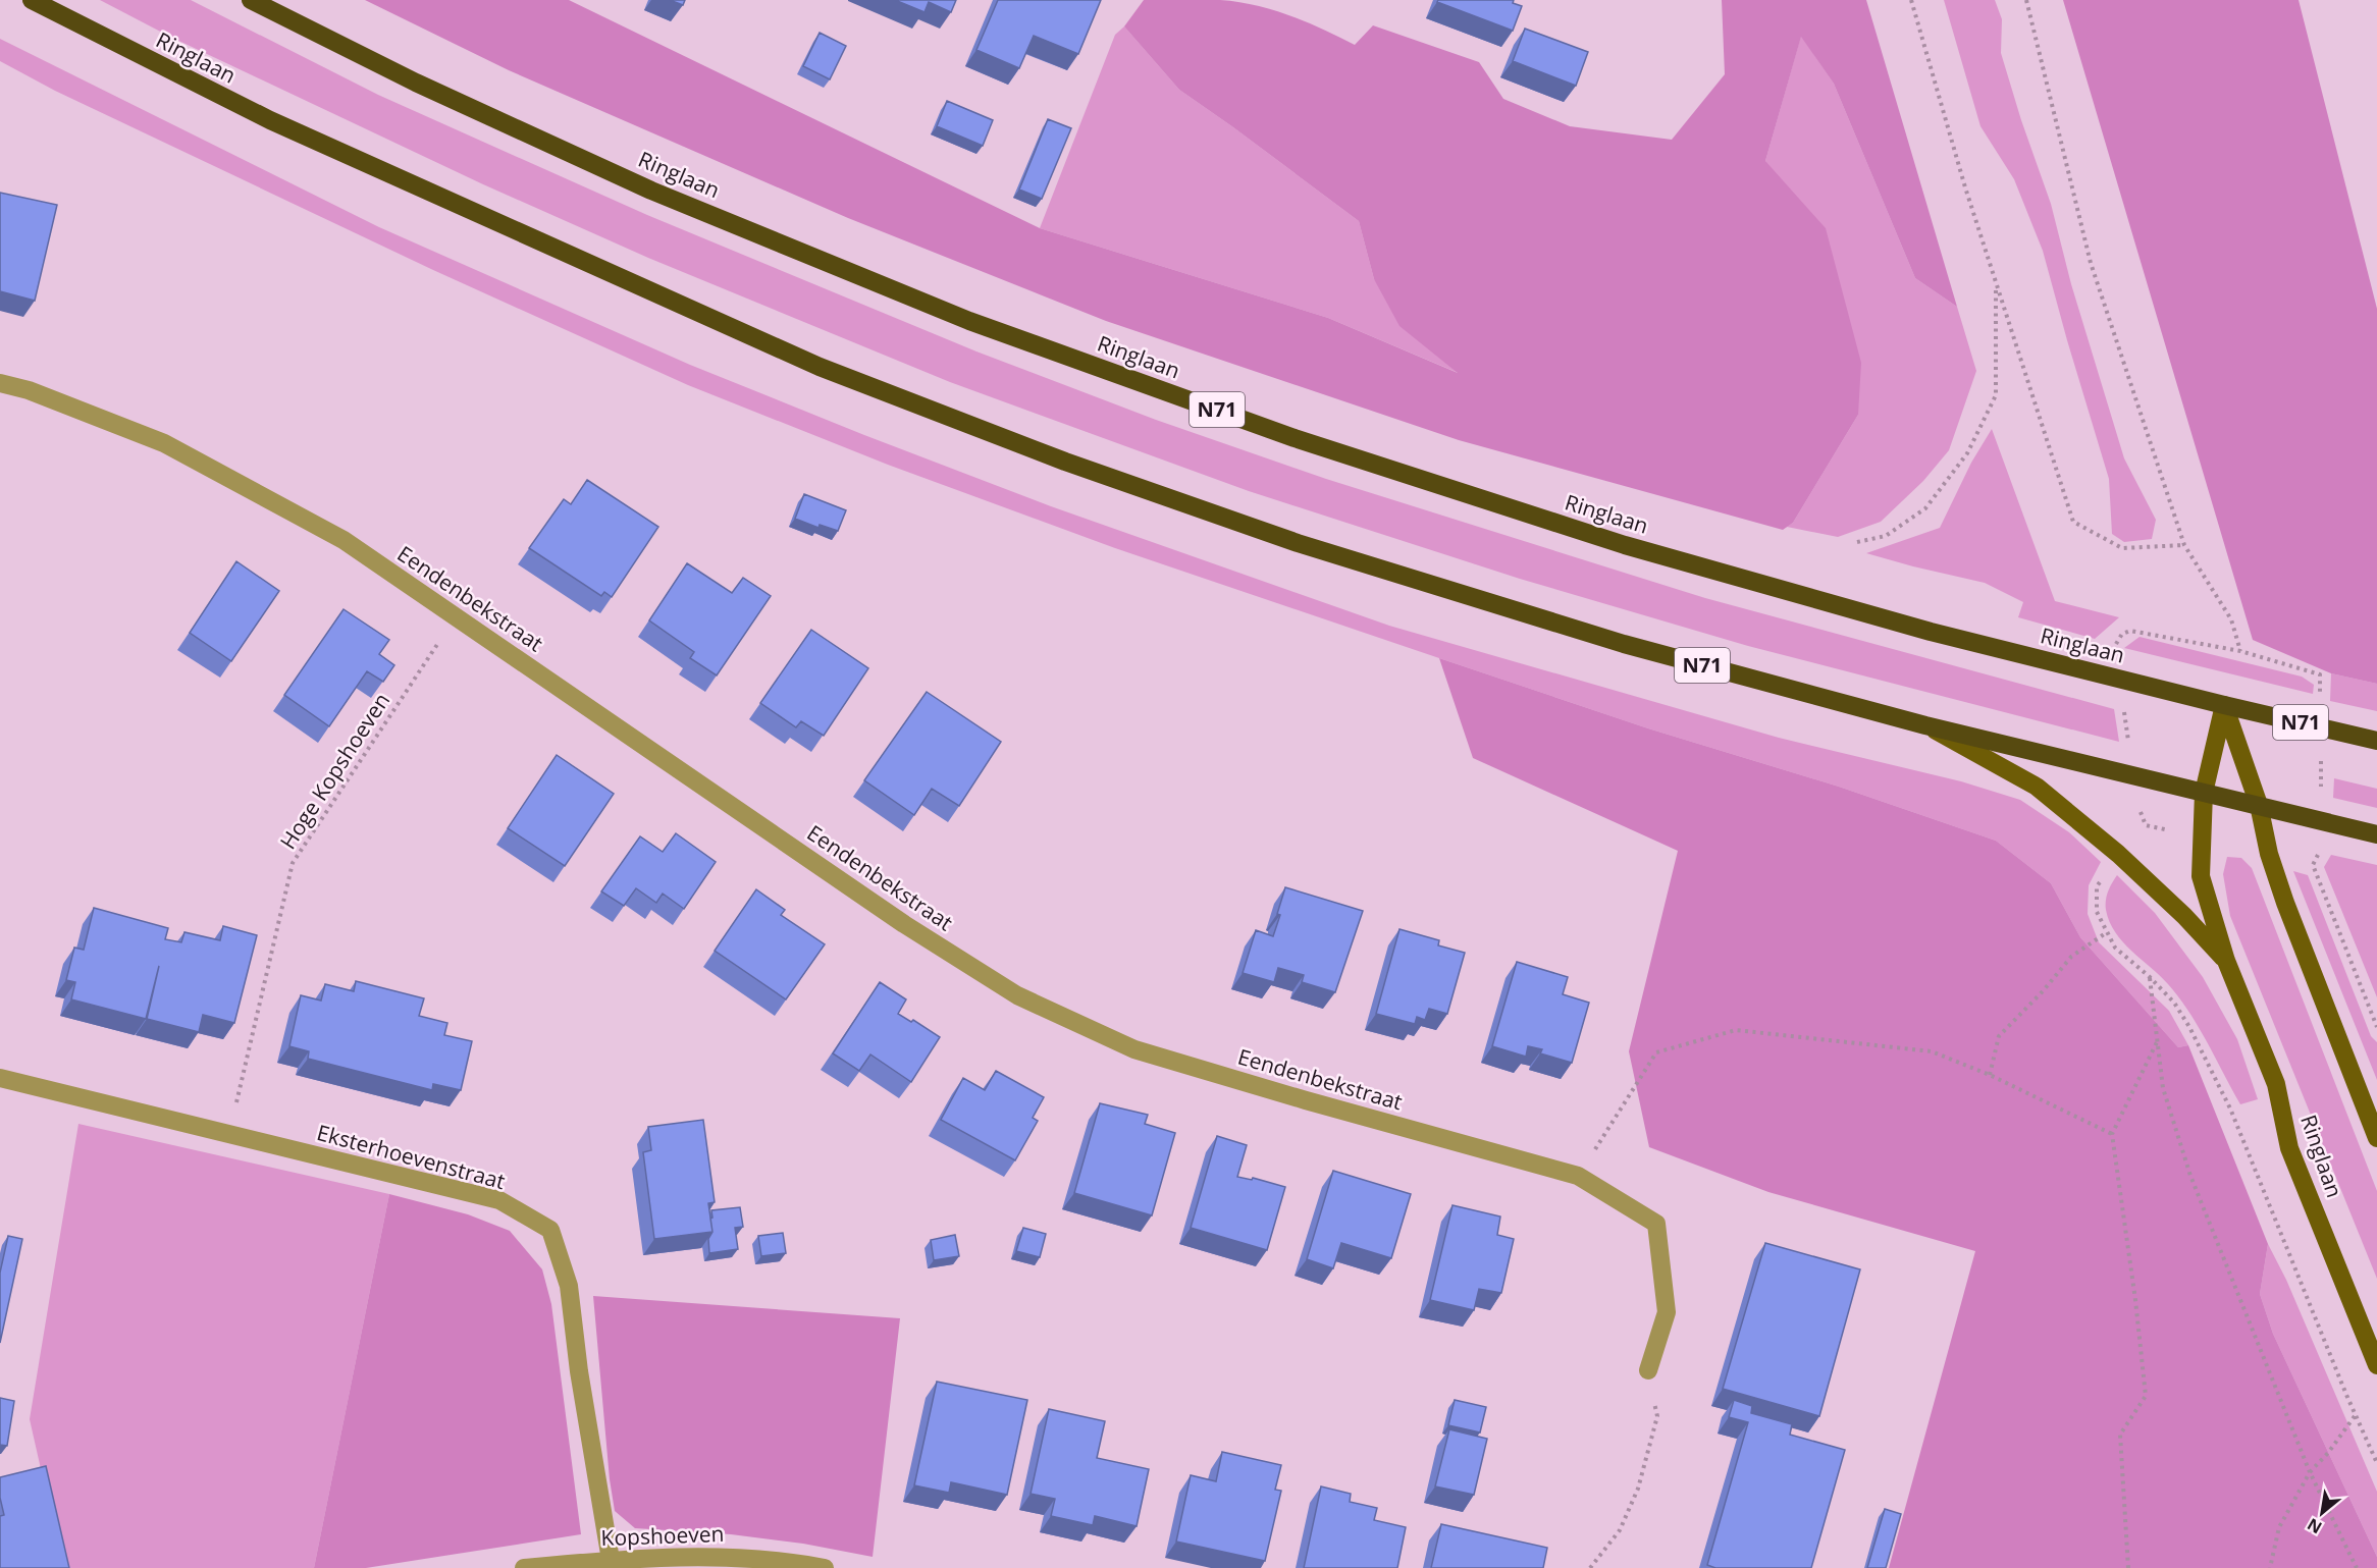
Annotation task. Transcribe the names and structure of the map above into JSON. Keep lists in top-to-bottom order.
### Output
{
  "streets": {
    "highway": ["Ringlaan", "N71"],
    "street": ["Eendenbekstraat", "Eksterhoevenstraat", "Kopshoeven"],
    "path": ["Hoge Kopshoeven"]
  },
  "crossings": [
    ["Ringlaan", "N71"],
    ["Eendenbekstraat", "Hoge Kopshoeven"],
    ["Hoge Kopshoeven", "Eksterhoevenstraat"],
    ["Eksterhoevenstraat", "Kopshoeven"]
  ],
  "north": "bottom left"
}
